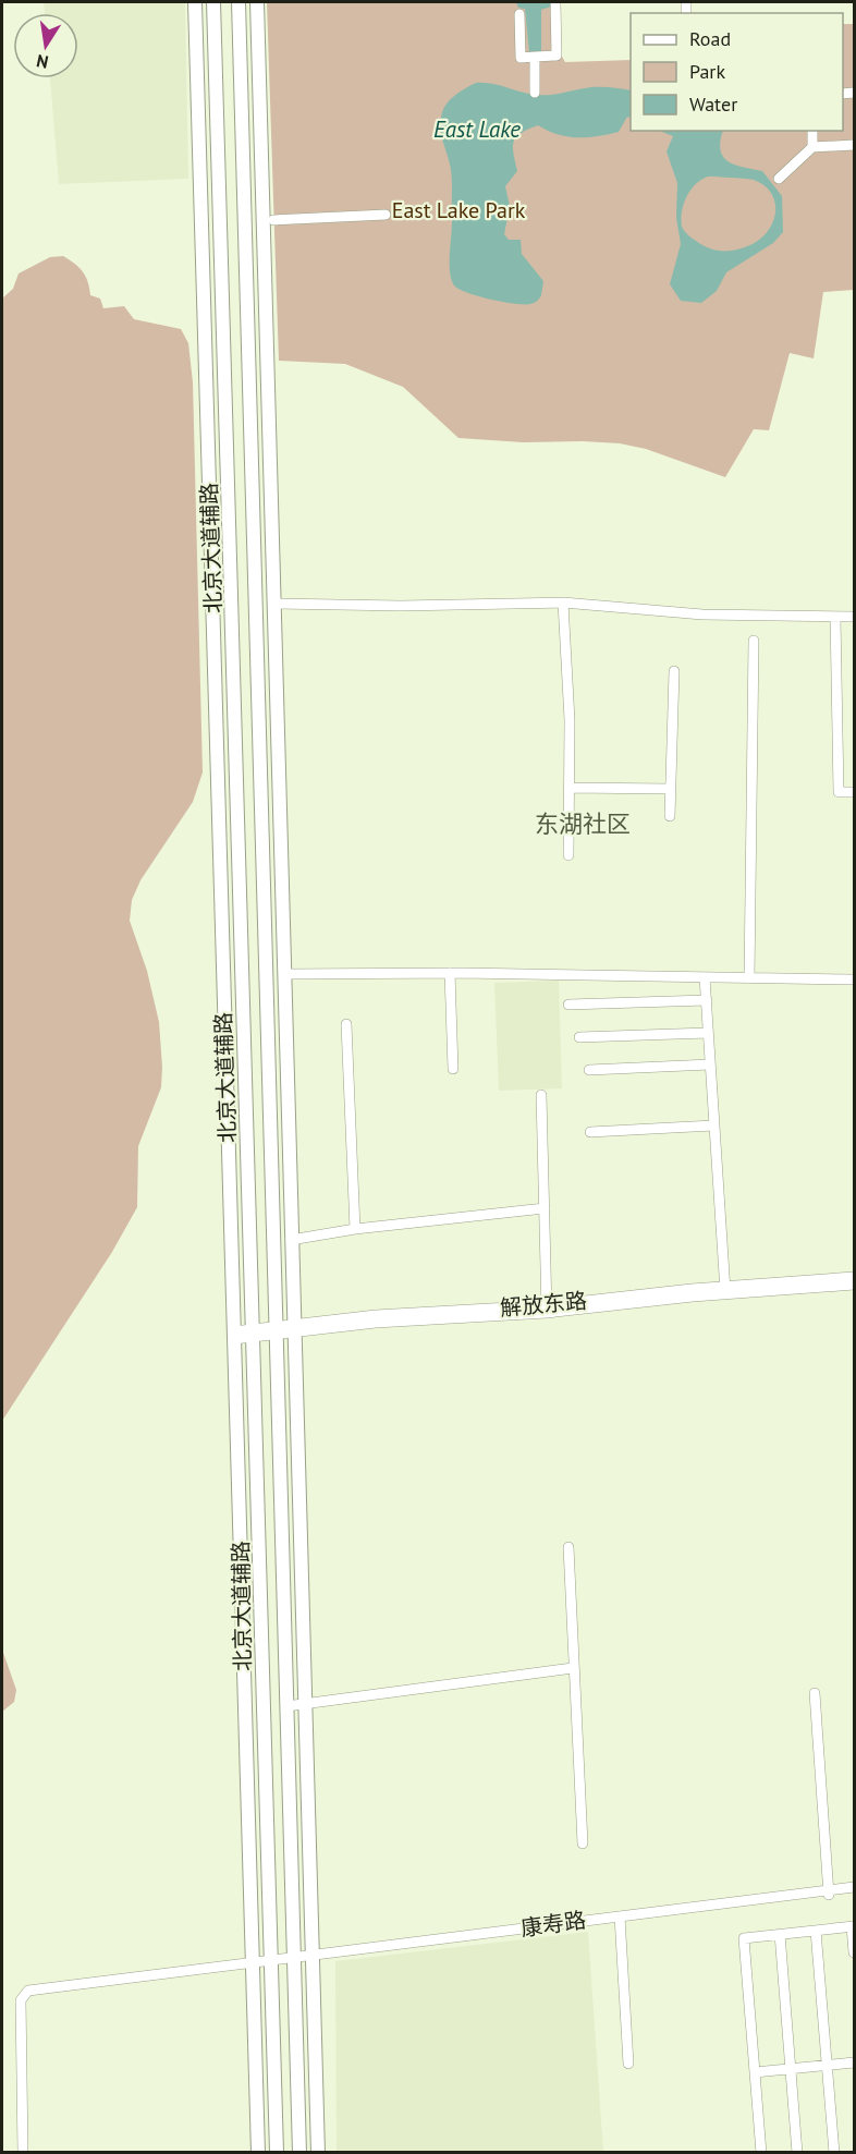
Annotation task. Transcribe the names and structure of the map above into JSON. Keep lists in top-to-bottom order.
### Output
{
  "streets": {
    "main road": ["北京大道辅路"],
    "street": ["解放东路", "康寿路"]
  },
  "crossings": [
    ["北京大道辅路", "解放东路"],
    ["北京大道辅路", "康寿路"]
  ],
  "districts": ["东湖社区"],
  "water": ["East Lake"],
  "parks": ["East Lake Park"],
  "legend": ["Road", "Park", "Water"],
  "north": "bottom"
}
